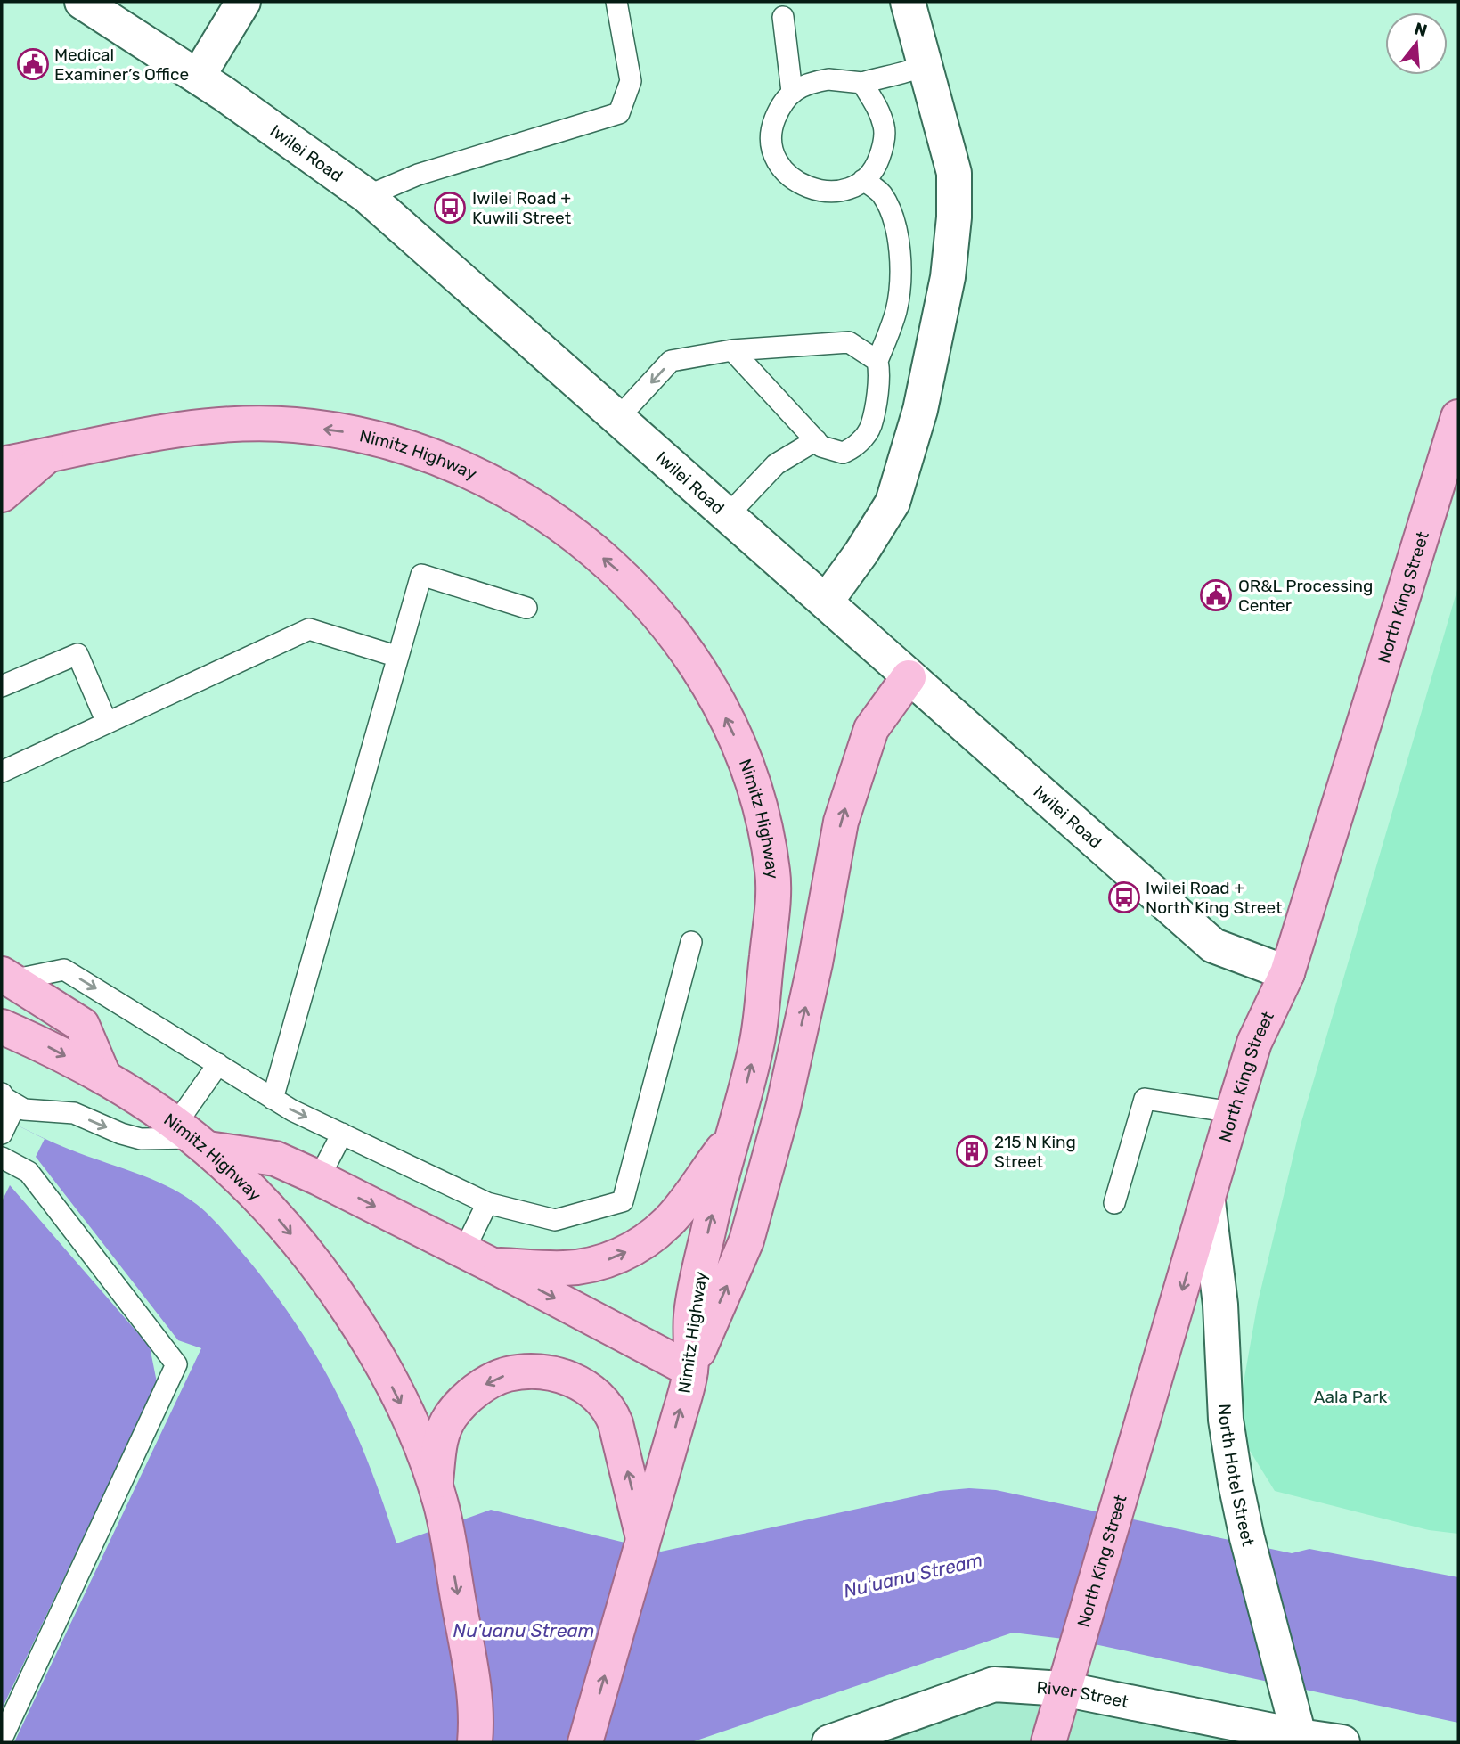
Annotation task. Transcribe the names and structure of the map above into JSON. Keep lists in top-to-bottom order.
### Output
{
  "streets": {
    "main road": ["Nimitz Highway", "North King Street"],
    "street": ["Iwilei Road", "North Hotel Street", "River Street"]
  },
  "crossings": [
    ["Iwilei Road", "North King Street"],
    ["North King Street", "North Hotel Street"],
    ["North King Street", "River Street"],
    ["North Hotel Street", "River Street"]
  ],
  "one_way": ["North King Street"],
  "water": ["Nuʻuanu Stream", "Nu'uanu Stream"],
  "parks": ["Aala Park"],
  "places": {
    "public building": ["Medical Examiner’s Office", "OR&L Processing Center"],
    "bus stop": ["Iwilei Road + Kuwili Street", "Iwilei Road + North King Street"],
    "building": ["215 N King Street"]
  },
  "north": "top"
}
